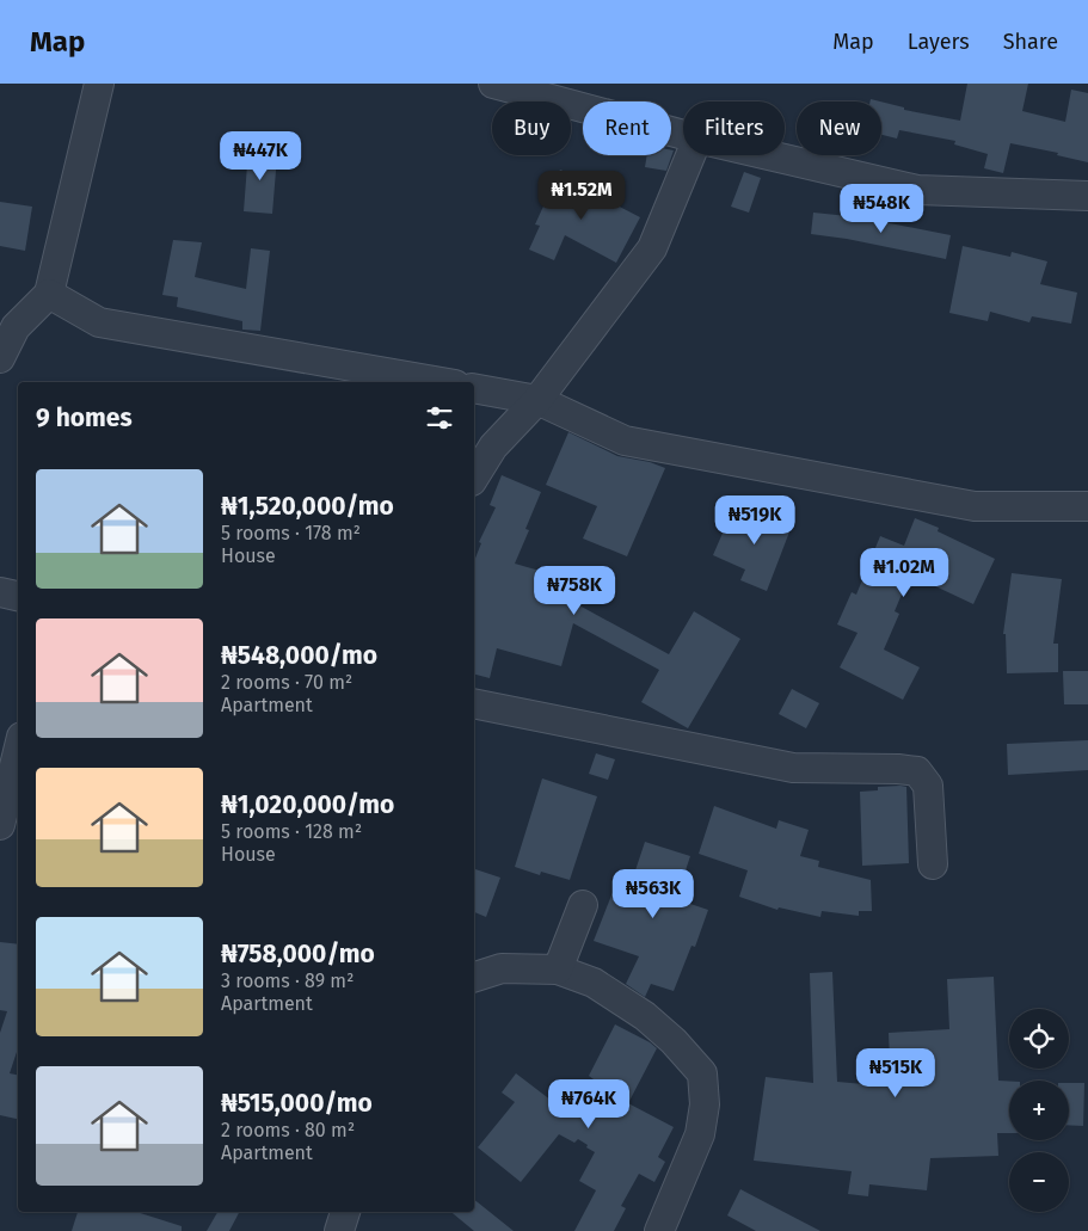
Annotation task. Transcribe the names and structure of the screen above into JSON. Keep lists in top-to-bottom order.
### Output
{
  "page": {
    "header": "Map",
    "nav": ["Map", "Layers", "Share"],
    "chip": [
      "Buy",
      "Rent",
      "Filters",
      "New"
    ],
    "price": [
      "₦447K",
      "₦1.52M",
      "₦548K",
      "₦519K",
      "₦1.02M",
      "₦758K",
      "₦563K",
      "₦515K",
      "₦764K"
    ],
    "heading": "9 homes",
    "list": [
      {
        "name": "₦1,520,000/mo",
        "note": "5 rooms · 178 m² · House"
      },
      {
        "name": "₦548,000/mo",
        "note": "2 rooms · 70 m² · Apartment"
      },
      {
        "name": "₦1,020,000/mo",
        "note": "5 rooms · 128 m² · House"
      },
      {
        "name": "₦758,000/mo",
        "note": "3 rooms · 89 m² · Apartment"
      },
      {
        "name": "₦515,000/mo",
        "note": "2 rooms · 80 m² · Apartment"
      }
    ],
    "map_buttons": ["+", "−"]
  }
}
